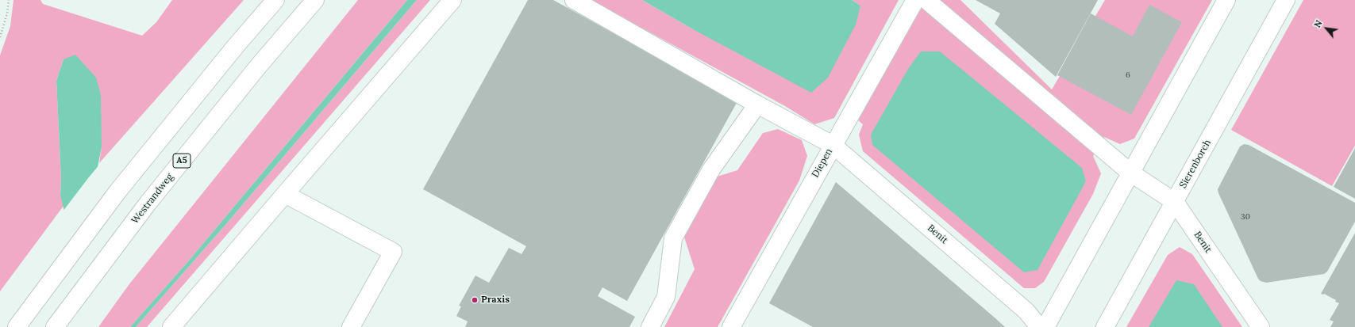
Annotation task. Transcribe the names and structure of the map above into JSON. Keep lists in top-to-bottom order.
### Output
{
  "streets": {
    "main road": [
      "A5",
      "Diepen",
      "Sierenborch",
      "Westrandweg",
      "Benit"
    ]
  },
  "crossings": [
    ["Diepen", "Benit"],
    ["Sierenborch", "Benit"]
  ],
  "places": ["Praxis"],
  "house_numbers": ["6", "30"],
  "north": "top left"
}
